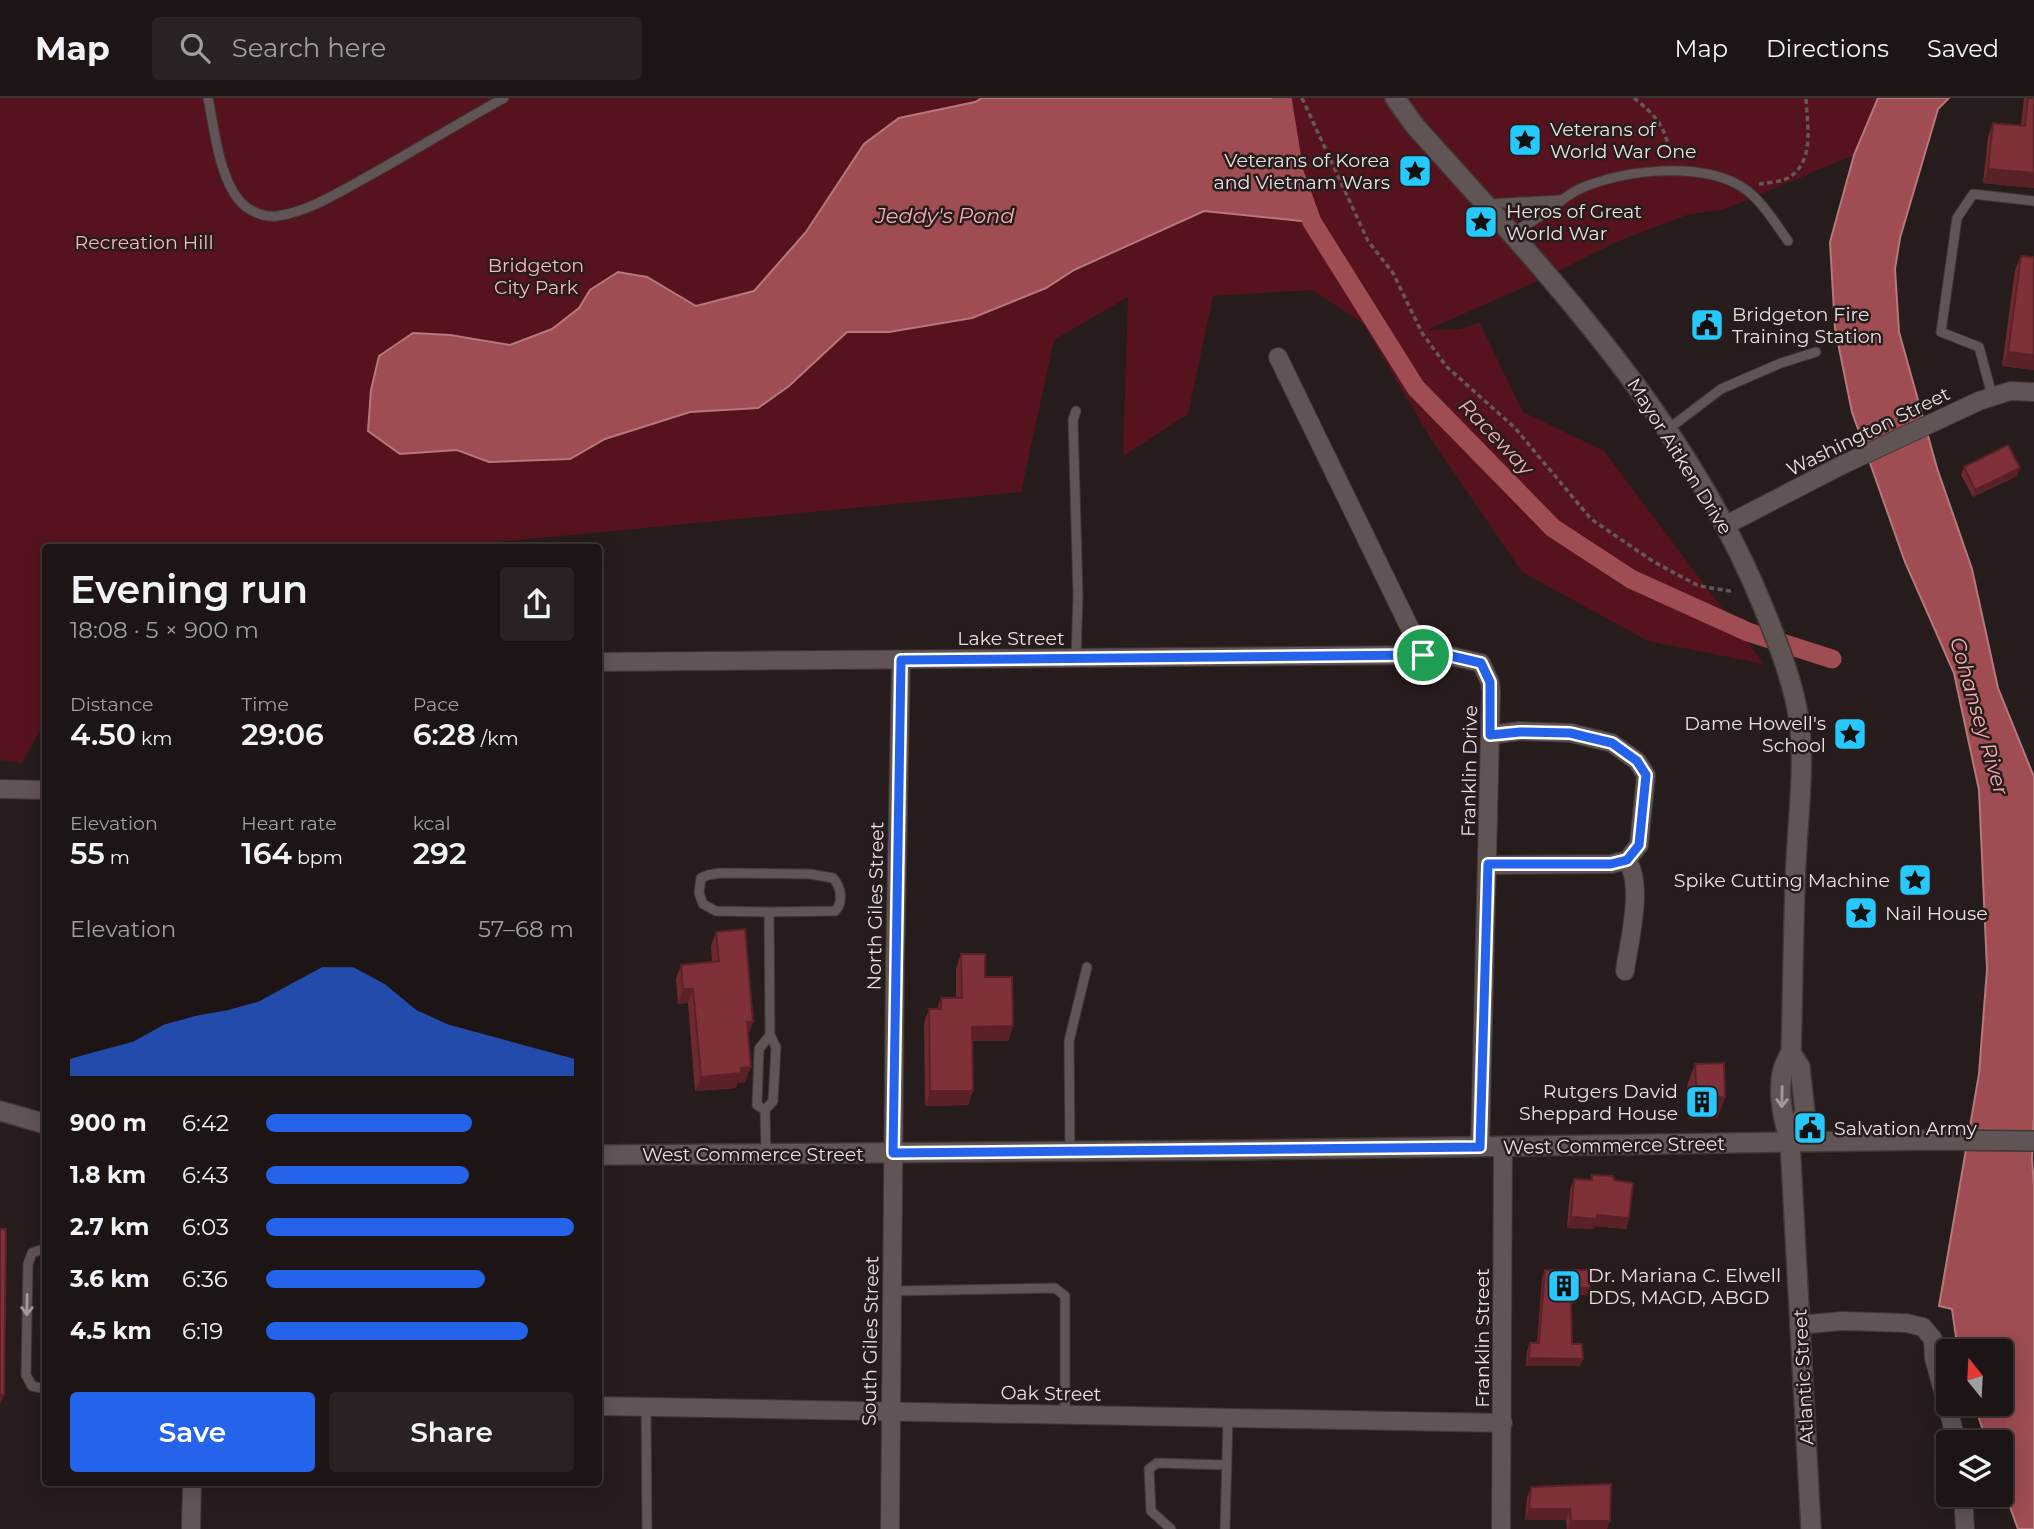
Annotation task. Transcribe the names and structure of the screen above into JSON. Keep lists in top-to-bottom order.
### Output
{
  "streets": {
    "street": [
      "Washington Street",
      "Mayor Aitken Drive",
      "Lake Street",
      "Franklin Drive",
      "North Giles Street",
      "West Commerce Street",
      "Franklin Street",
      "South Giles Street",
      "Atlantic Street",
      "Oak Street"
    ]
  },
  "crossings": [
    ["Washington Street", "Mayor Aitken Drive"],
    ["Mayor Aitken Drive", "West Commerce Street"],
    ["Mayor Aitken Drive", "Atlantic Street"],
    ["Lake Street", "Franklin Drive"],
    ["Lake Street", "North Giles Street"],
    ["Franklin Drive", "West Commerce Street"],
    ["North Giles Street", "West Commerce Street"],
    ["North Giles Street", "South Giles Street"],
    ["West Commerce Street", "Franklin Street"],
    ["West Commerce Street", "South Giles Street"],
    ["West Commerce Street", "Atlantic Street"],
    ["Franklin Street", "Oak Street"],
    ["South Giles Street", "Oak Street"]
  ],
  "water": ["Jeddy's Pond", "Raceway", "Cohansey River"],
  "parks": ["Recreation Hill", "Bridgeton City Park"],
  "places": {
    "place": [
      "Veterans of World War One",
      "Veterans of Korea and Vietnam Wars",
      "Heros of Great World War",
      "Dame Howell's School",
      "Spike Cutting Machine",
      "Nail House"
    ],
    "public building": ["Bridgeton Fire Training Station", "Salvation Army"],
    "building": ["Rutgers David Sheppard House", "Dr. Mariana C. Elwell DDS, MAGD, ABGD"]
  },
  "north": "top",
  "page": {
    "header": "Map",
    "search": "Search here",
    "nav": ["Map", "Directions", "Saved"],
    "heading": ["Evening run", "18:08 · 5 × 900 m"],
    "stats": [
      ["Distance", "4.50 km"],
      ["Time", "29:06"],
      ["Pace", "6:28 /km"],
      ["Elevation", "55 m"],
      ["Heart rate", "164 bpm"],
      ["kcal", "292"]
    ],
    "chart": ["Elevation", "57–68 m"],
    "list": [
      {
        "name": "900 m",
        "note": "6:42"
      },
      {
        "name": "1.8 km",
        "note": "6:43"
      },
      {
        "name": "2.7 km",
        "note": "6:03"
      },
      {
        "name": "3.6 km",
        "note": "6:36"
      },
      {
        "name": "4.5 km",
        "note": "6:19"
      }
    ],
    "buttons": ["Save", "Share"]
  }
}
